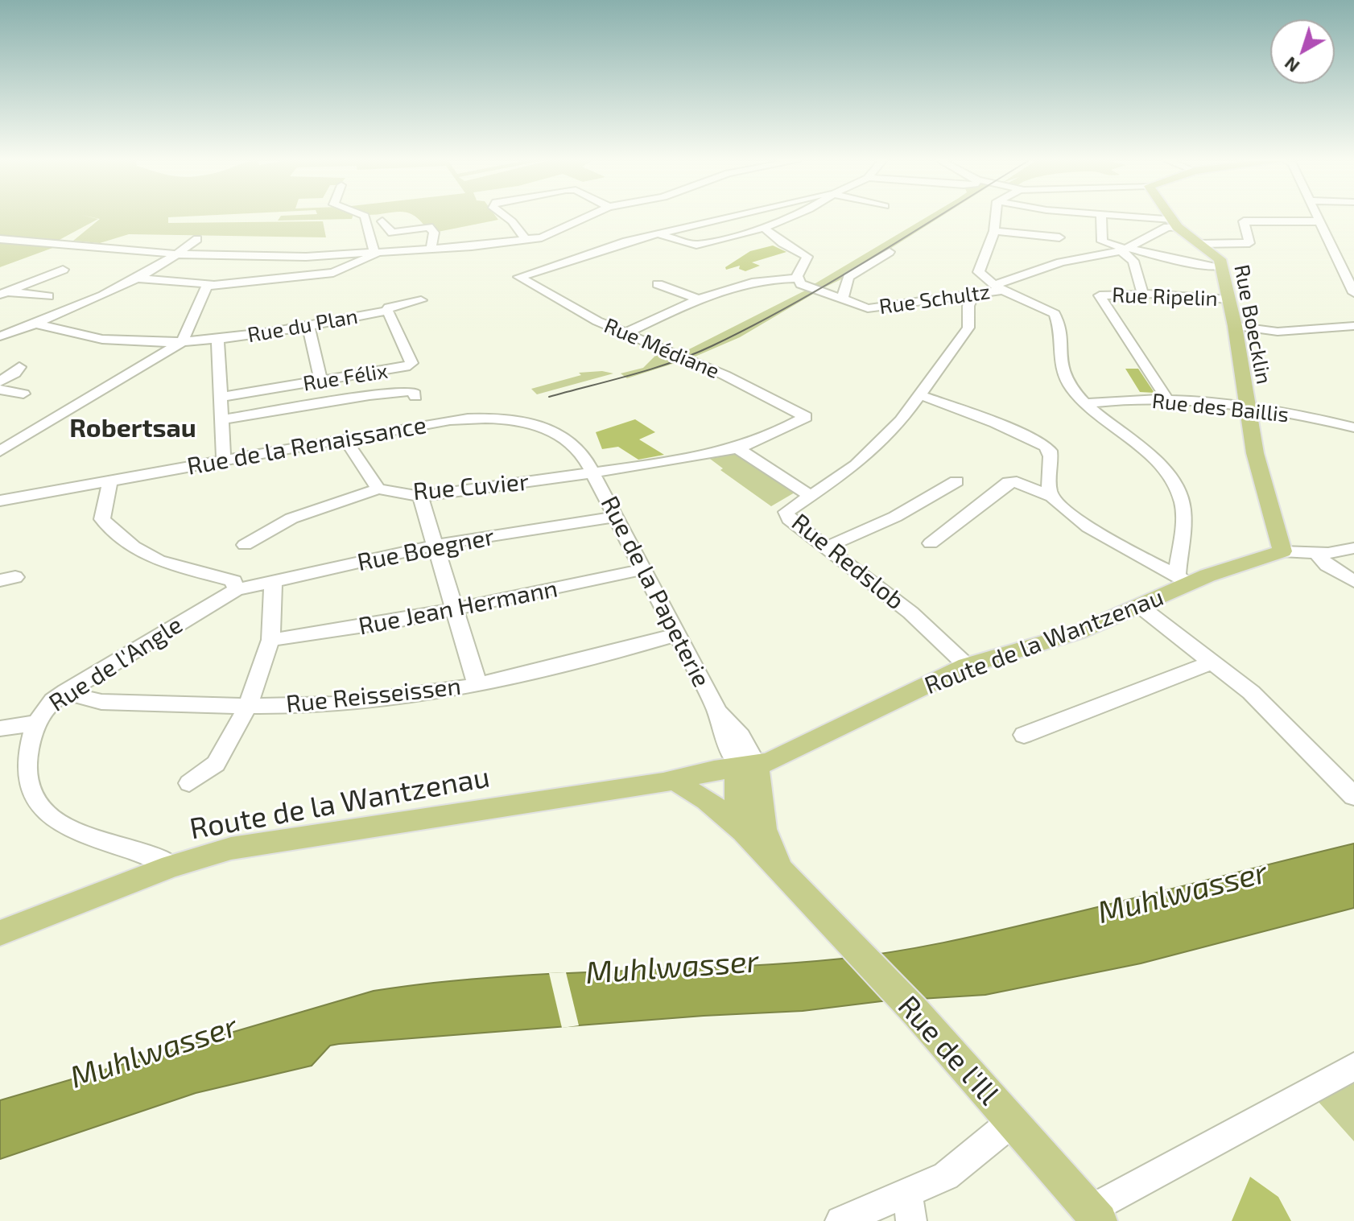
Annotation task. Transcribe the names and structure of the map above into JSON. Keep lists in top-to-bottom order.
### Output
{
  "streets": {
    "main road": ["Rue Boecklin", "Route de la Wantzenau", "Rue de l'Ill"],
    "street": [
      "Rue Ripelin",
      "Rue Schultz",
      "Rue du Plan",
      "Rue Médiane",
      "Rue Félix",
      "Rue des Baillis",
      "Rue de la Renaissance",
      "Rue Cuvier",
      "Rue Boegner",
      "Rue Redslob",
      "Rue de la Papeterie",
      "Rue Jean Hermann",
      "Rue de l'Angle",
      "Rue Reisseissen"
    ]
  },
  "crossings": [
    ["Rue Ripelin", "Rue Boecklin"],
    ["Rue Ripelin", "Rue des Baillis"],
    ["Rue Boecklin", "Rue des Baillis"],
    ["Rue Boecklin", "Route de la Wantzenau"],
    ["Rue du Plan", "Rue Félix"],
    ["Rue Médiane", "Rue Cuvier"],
    ["Rue de la Renaissance", "Rue Cuvier"],
    ["Rue de la Renaissance", "Rue de la Papeterie"],
    ["Rue Cuvier", "Rue Redslob"],
    ["Rue Cuvier", "Rue de la Papeterie"],
    ["Rue Boegner", "Rue de la Papeterie"],
    ["Rue Boegner", "Rue de l'Angle"],
    ["Rue Redslob", "Route de la Wantzenau"],
    ["Rue de la Papeterie", "Rue Jean Hermann"],
    ["Rue de la Papeterie", "Route de la Wantzenau"],
    ["Rue de la Papeterie", "Rue Reisseissen"],
    ["Rue de la Papeterie", "Rue de l'Ill"],
    ["Route de la Wantzenau", "Rue de l'Angle"],
    ["Route de la Wantzenau", "Rue de l'Ill"],
    ["Rue de l'Angle", "Rue Reisseissen"]
  ],
  "districts": ["Robertsau"],
  "water": ["Muhlwasser"],
  "north": "bottom left"
}
